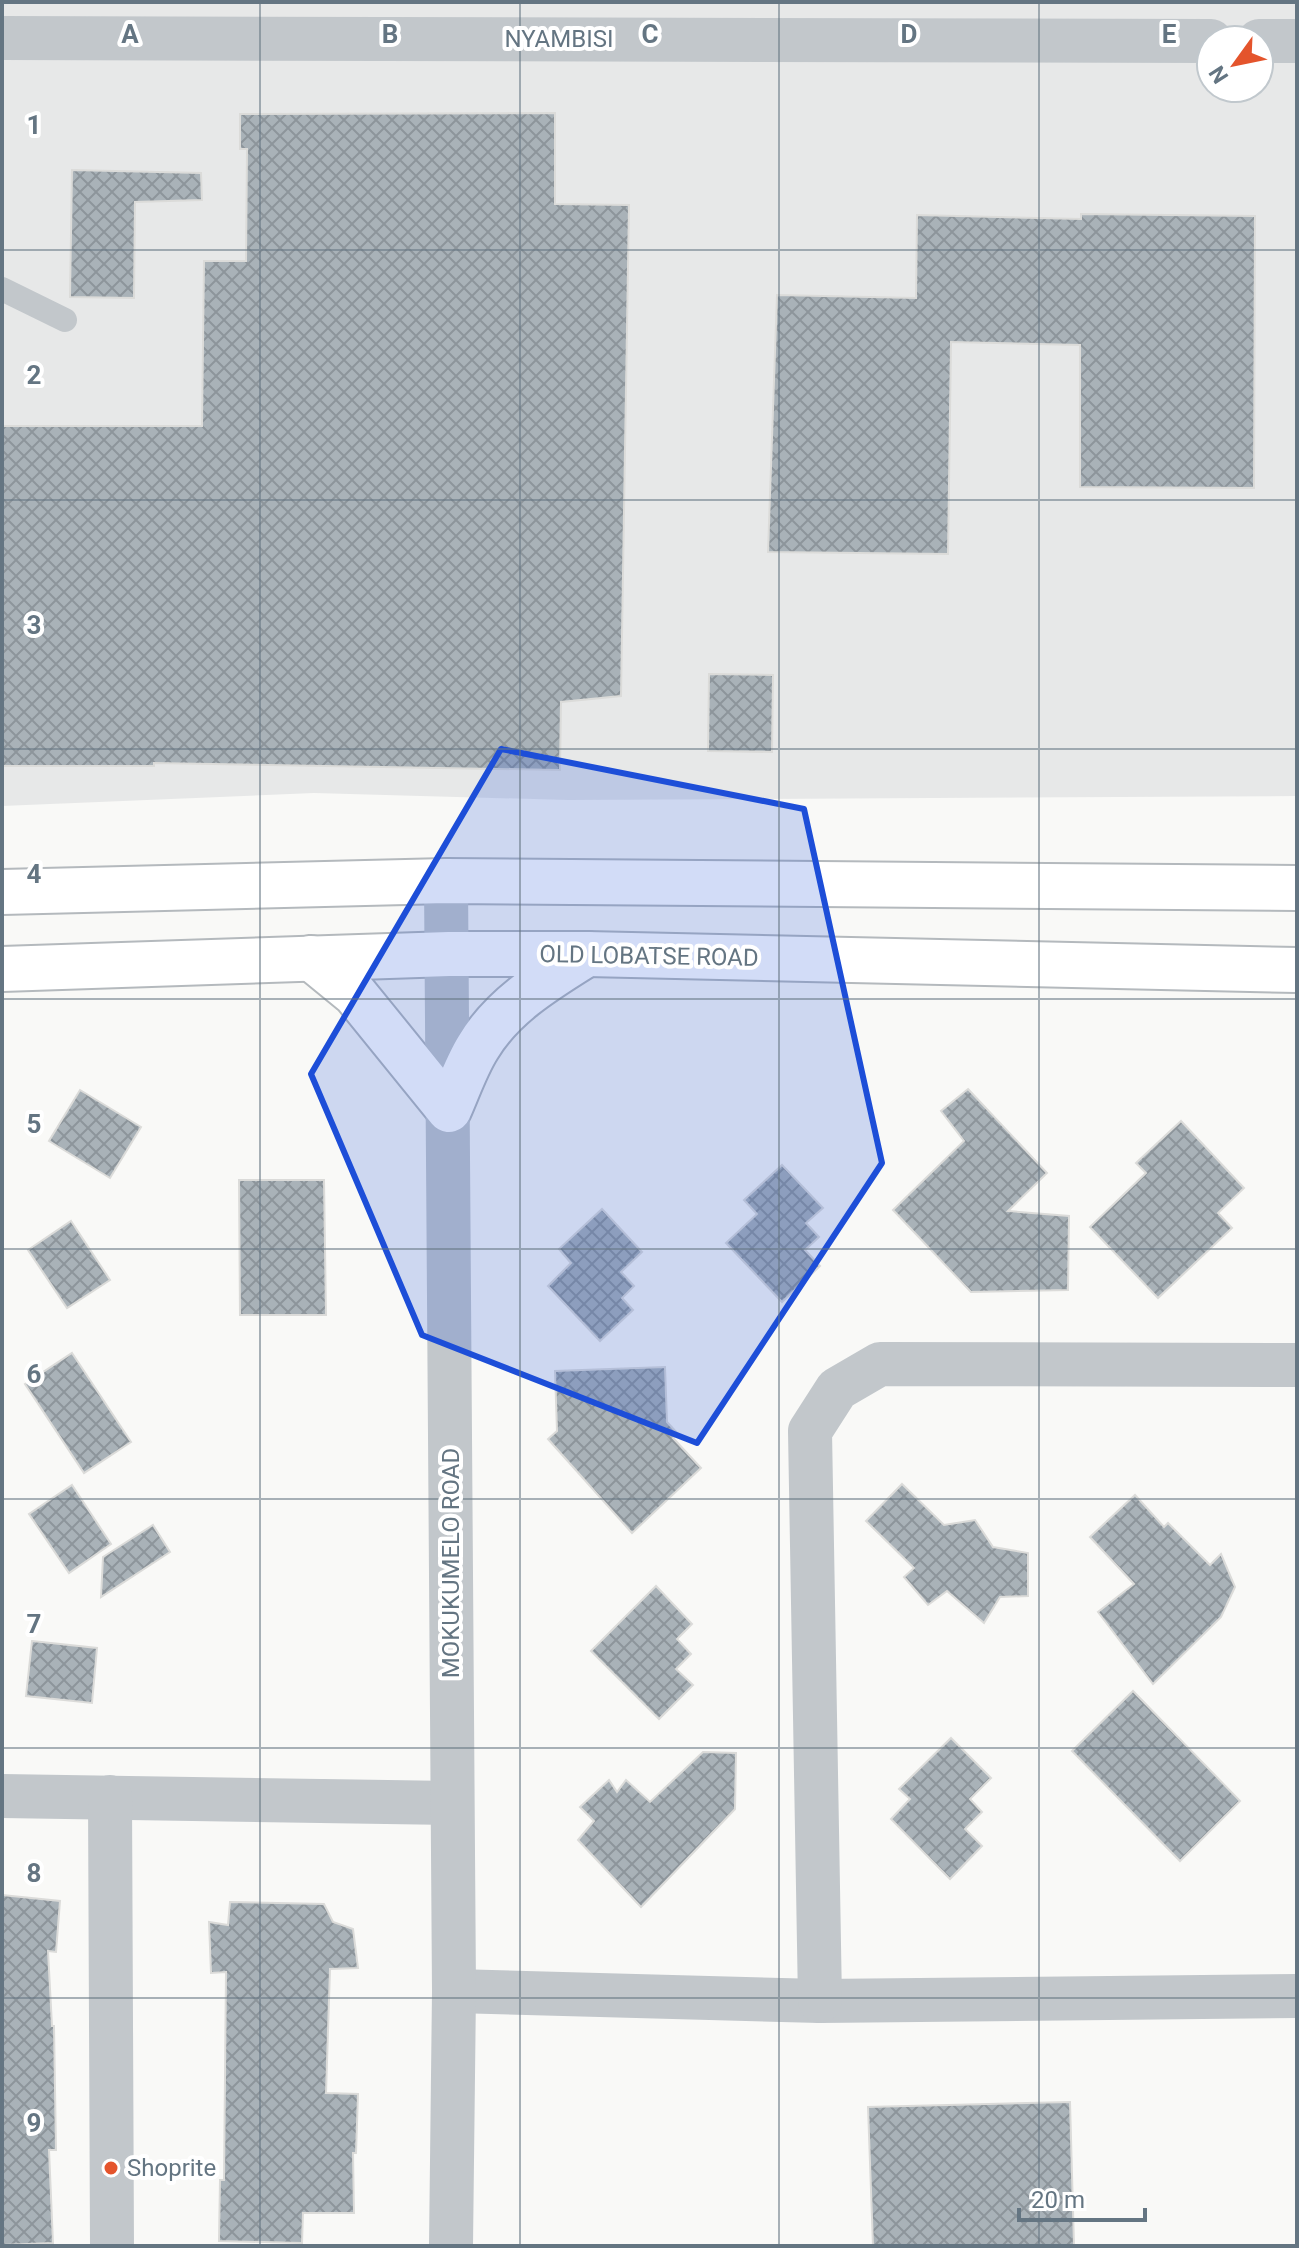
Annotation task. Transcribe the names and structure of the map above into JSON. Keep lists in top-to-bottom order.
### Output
{
  "streets": {
    "main road": ["OLD LOBATSE ROAD"],
    "street": ["NYAMBISI", "MOKUKUMELO ROAD"]
  },
  "crossings": [
    ["OLD LOBATSE ROAD", "MOKUKUMELO ROAD"]
  ],
  "places": ["Shoprite"],
  "scale_bar": "20 m",
  "north": "bottom left",
  "grid": {
    "columns": [
      "A",
      "B",
      "C",
      "D",
      "E"
    ],
    "rows": [
      "1",
      "2",
      "3",
      "4",
      "5",
      "6",
      "7",
      "8",
      "9"
    ]
  }
}
